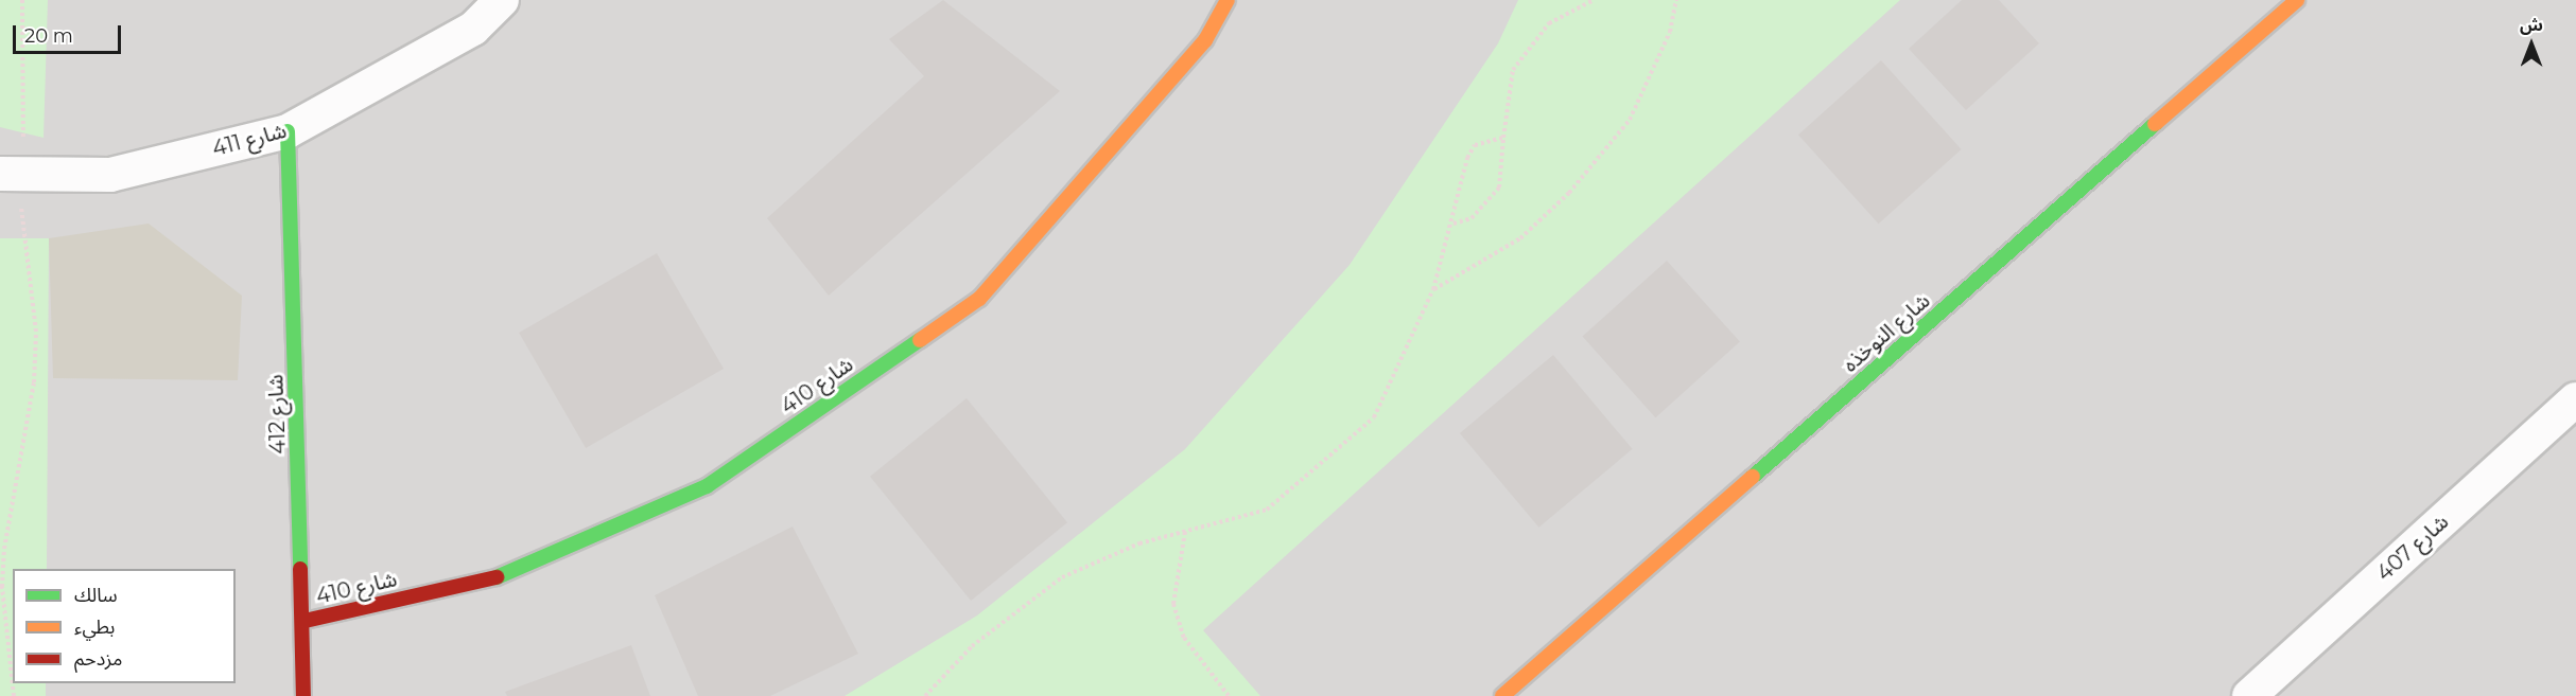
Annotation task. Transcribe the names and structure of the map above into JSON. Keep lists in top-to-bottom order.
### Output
{
  "streets": {
    "street": [
      "شارع 411",
      "شارع النوخذه",
      "شارع 410",
      "شارع 412",
      "شارع 407"
    ]
  },
  "crossings": [
    ["شارع 411", "شارع 412"],
    ["شارع 410", "شارع 412"]
  ],
  "legend": ["سالك", "بطيء", "مزدحم"],
  "scale_bar": "20 m",
  "north": "top"
}
